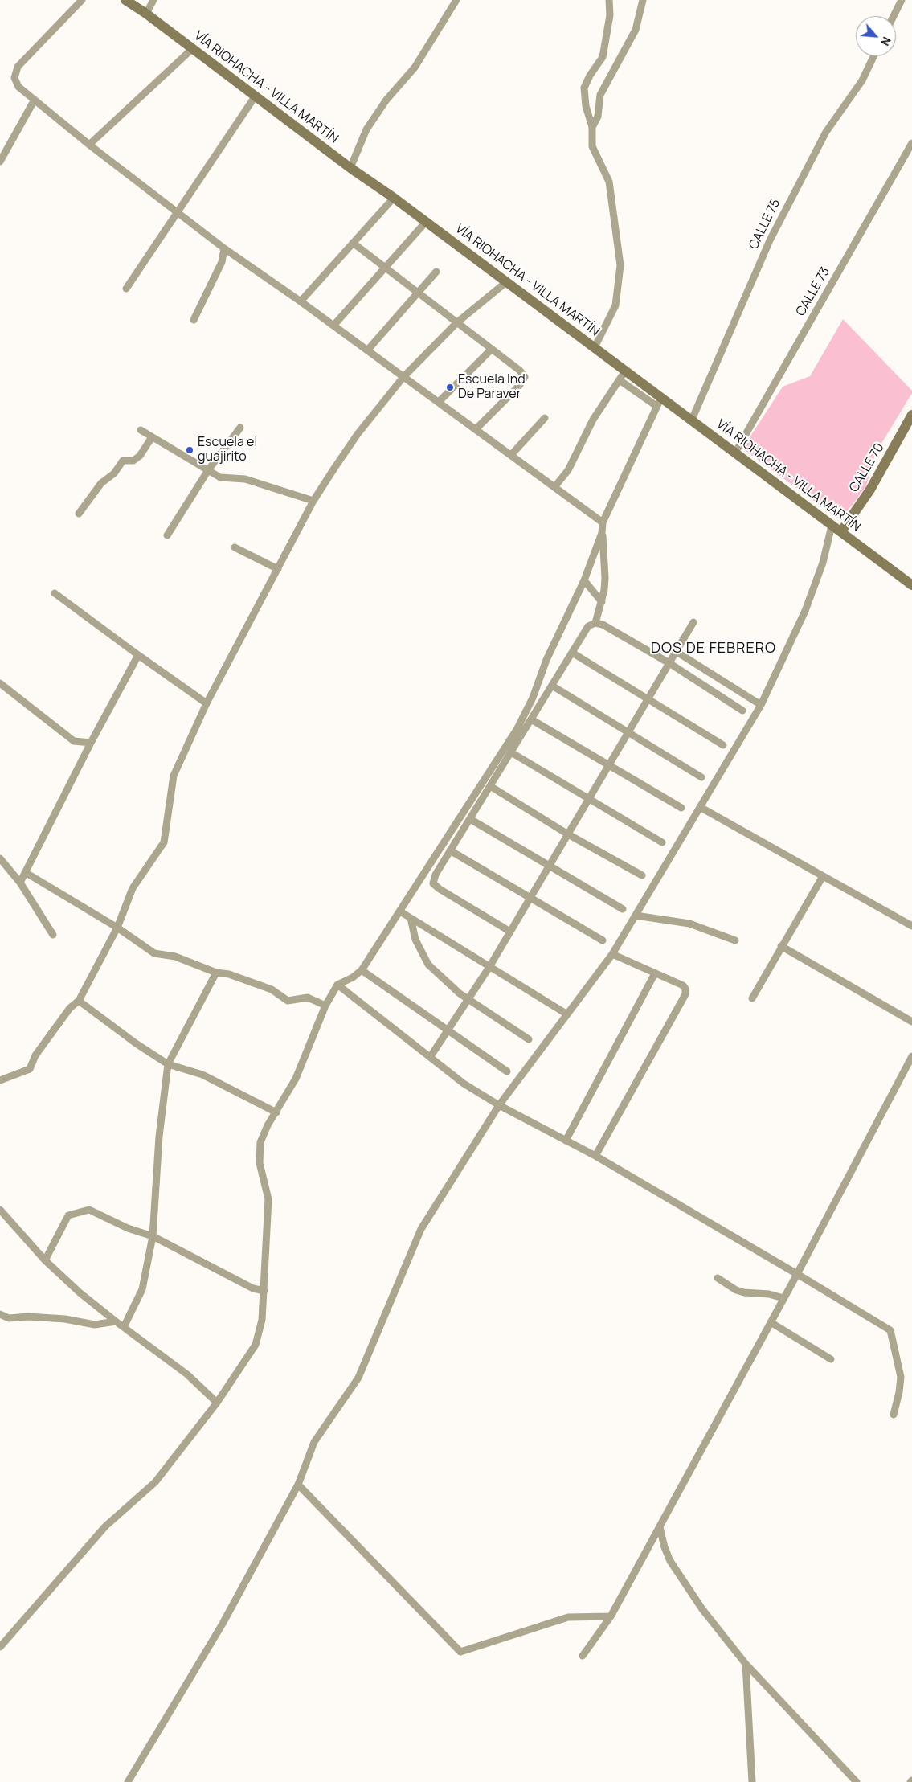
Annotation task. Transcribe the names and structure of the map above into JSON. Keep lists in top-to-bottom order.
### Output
{
  "streets": {
    "main road": ["VÍA RIOHACHA - VILLA MARTÍN", "CALLE 70"],
    "street": ["CALLE 75", "CALLE 73"]
  },
  "crossings": [
    ["VÍA RIOHACHA - VILLA MARTÍN", "CALLE 75"],
    ["VÍA RIOHACHA - VILLA MARTÍN", "CALLE 73"],
    ["VÍA RIOHACHA - VILLA MARTÍN", "CALLE 70"]
  ],
  "districts": ["DOS DE FEBRERO"],
  "places": ["Escuela Ind De Paraver", "Escuela el guajirito"],
  "north": "bottom right"
}
